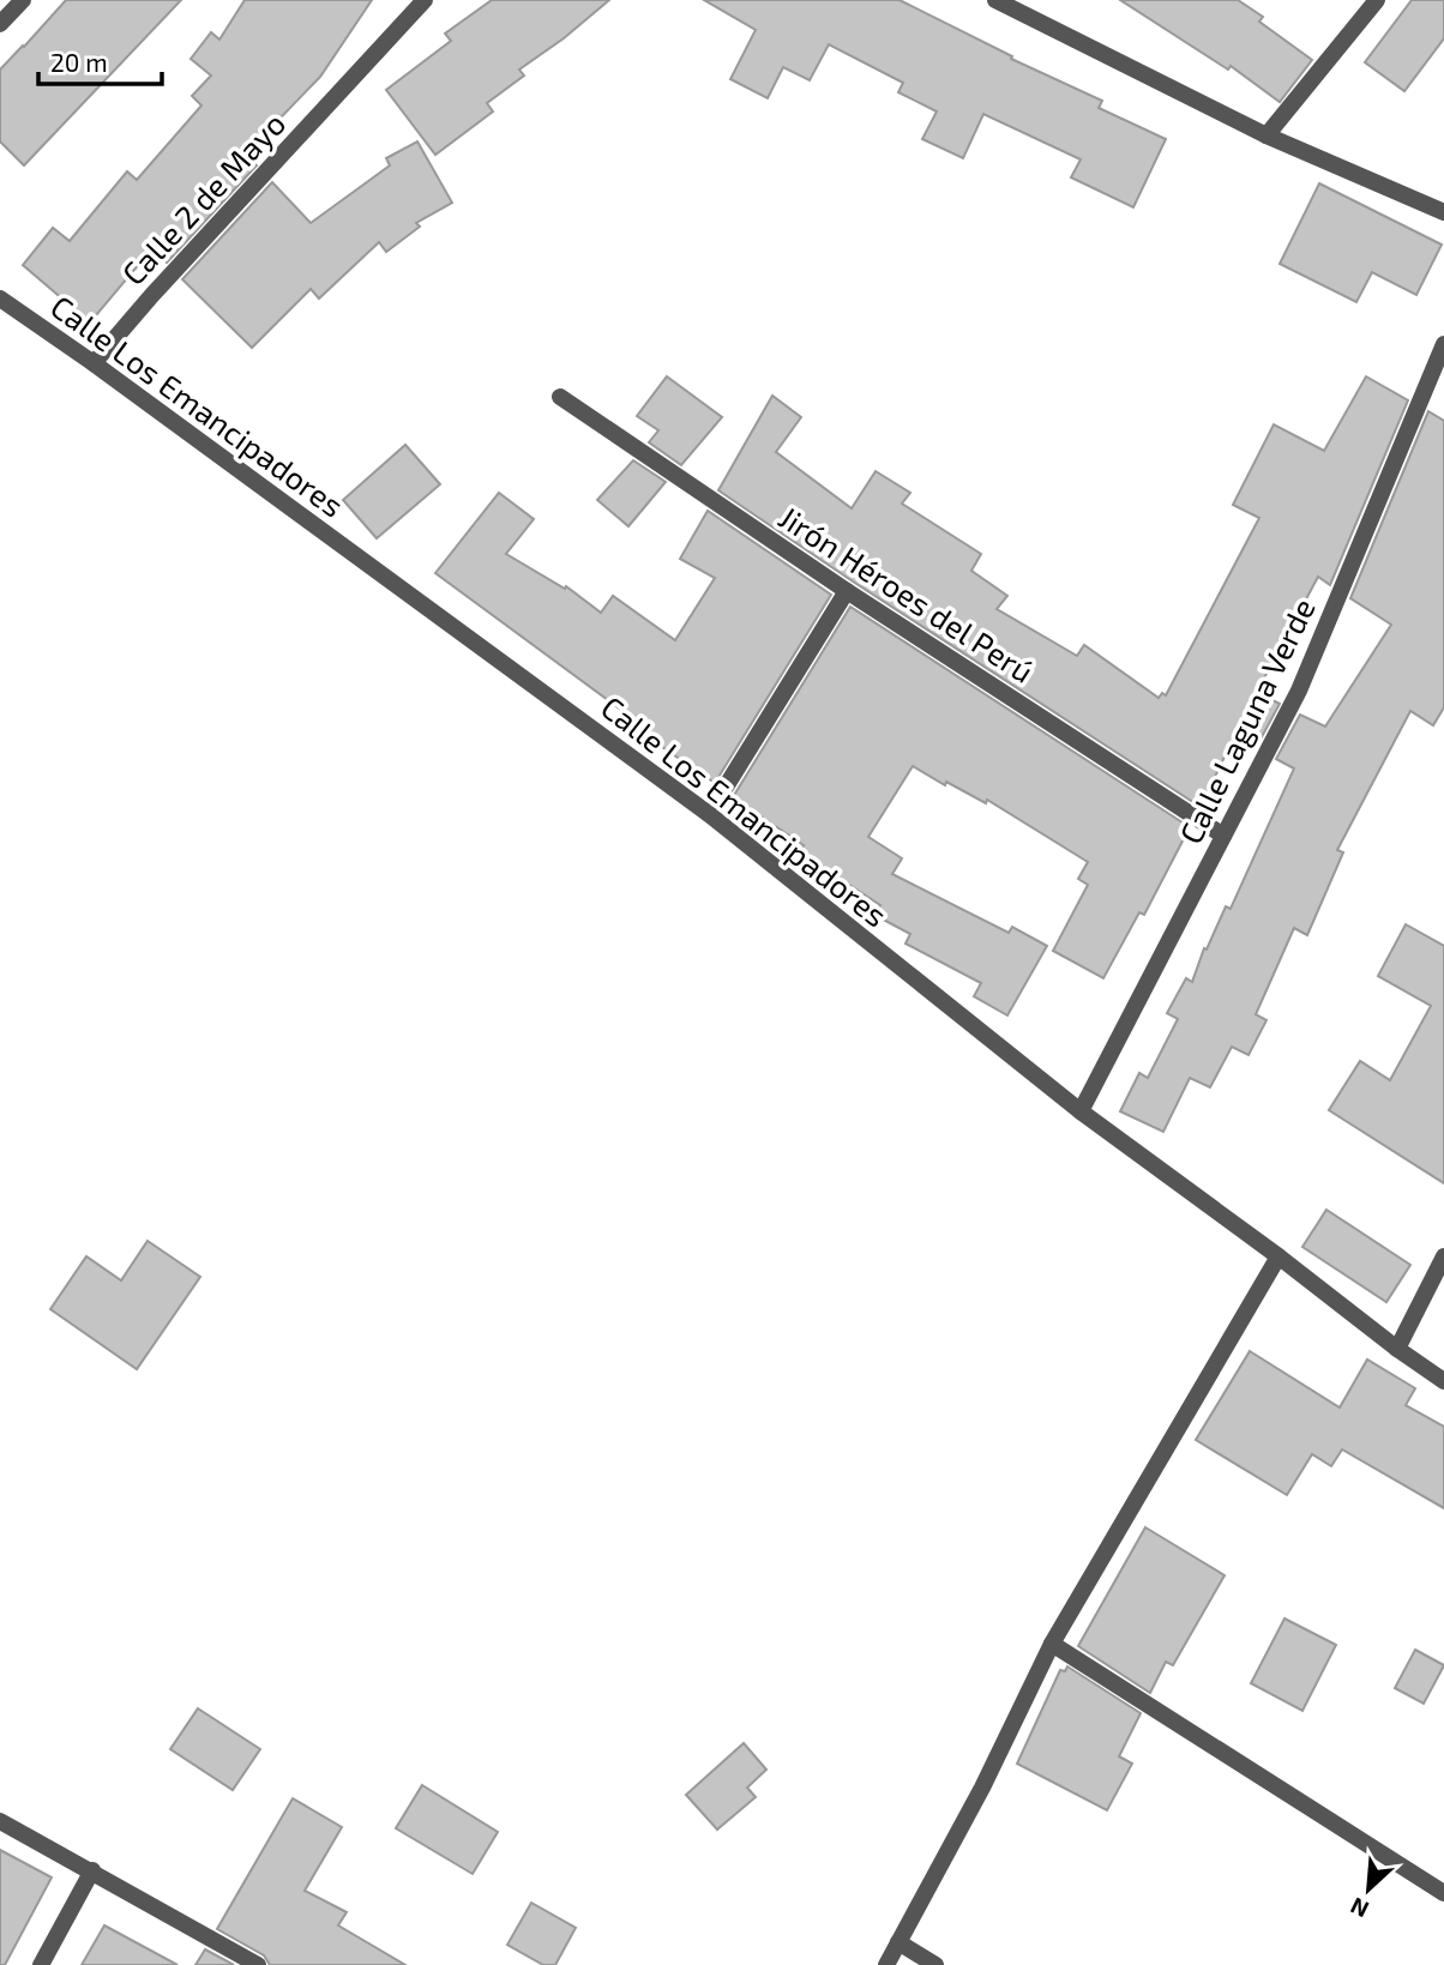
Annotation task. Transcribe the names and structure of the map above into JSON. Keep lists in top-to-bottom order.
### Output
{
  "streets": {
    "street": [
      "Calle 2 de Mayo",
      "Calle Los Emancipadores",
      "Jirón Héroes del Perú",
      "Calle Laguna Verde"
    ]
  },
  "crossings": [
    ["Calle 2 de Mayo", "Calle Los Emancipadores"],
    ["Calle Los Emancipadores", "Calle Laguna Verde"],
    ["Jirón Héroes del Perú", "Calle Laguna Verde"]
  ],
  "scale_bar": "20 m",
  "north": "bottom left"
}
